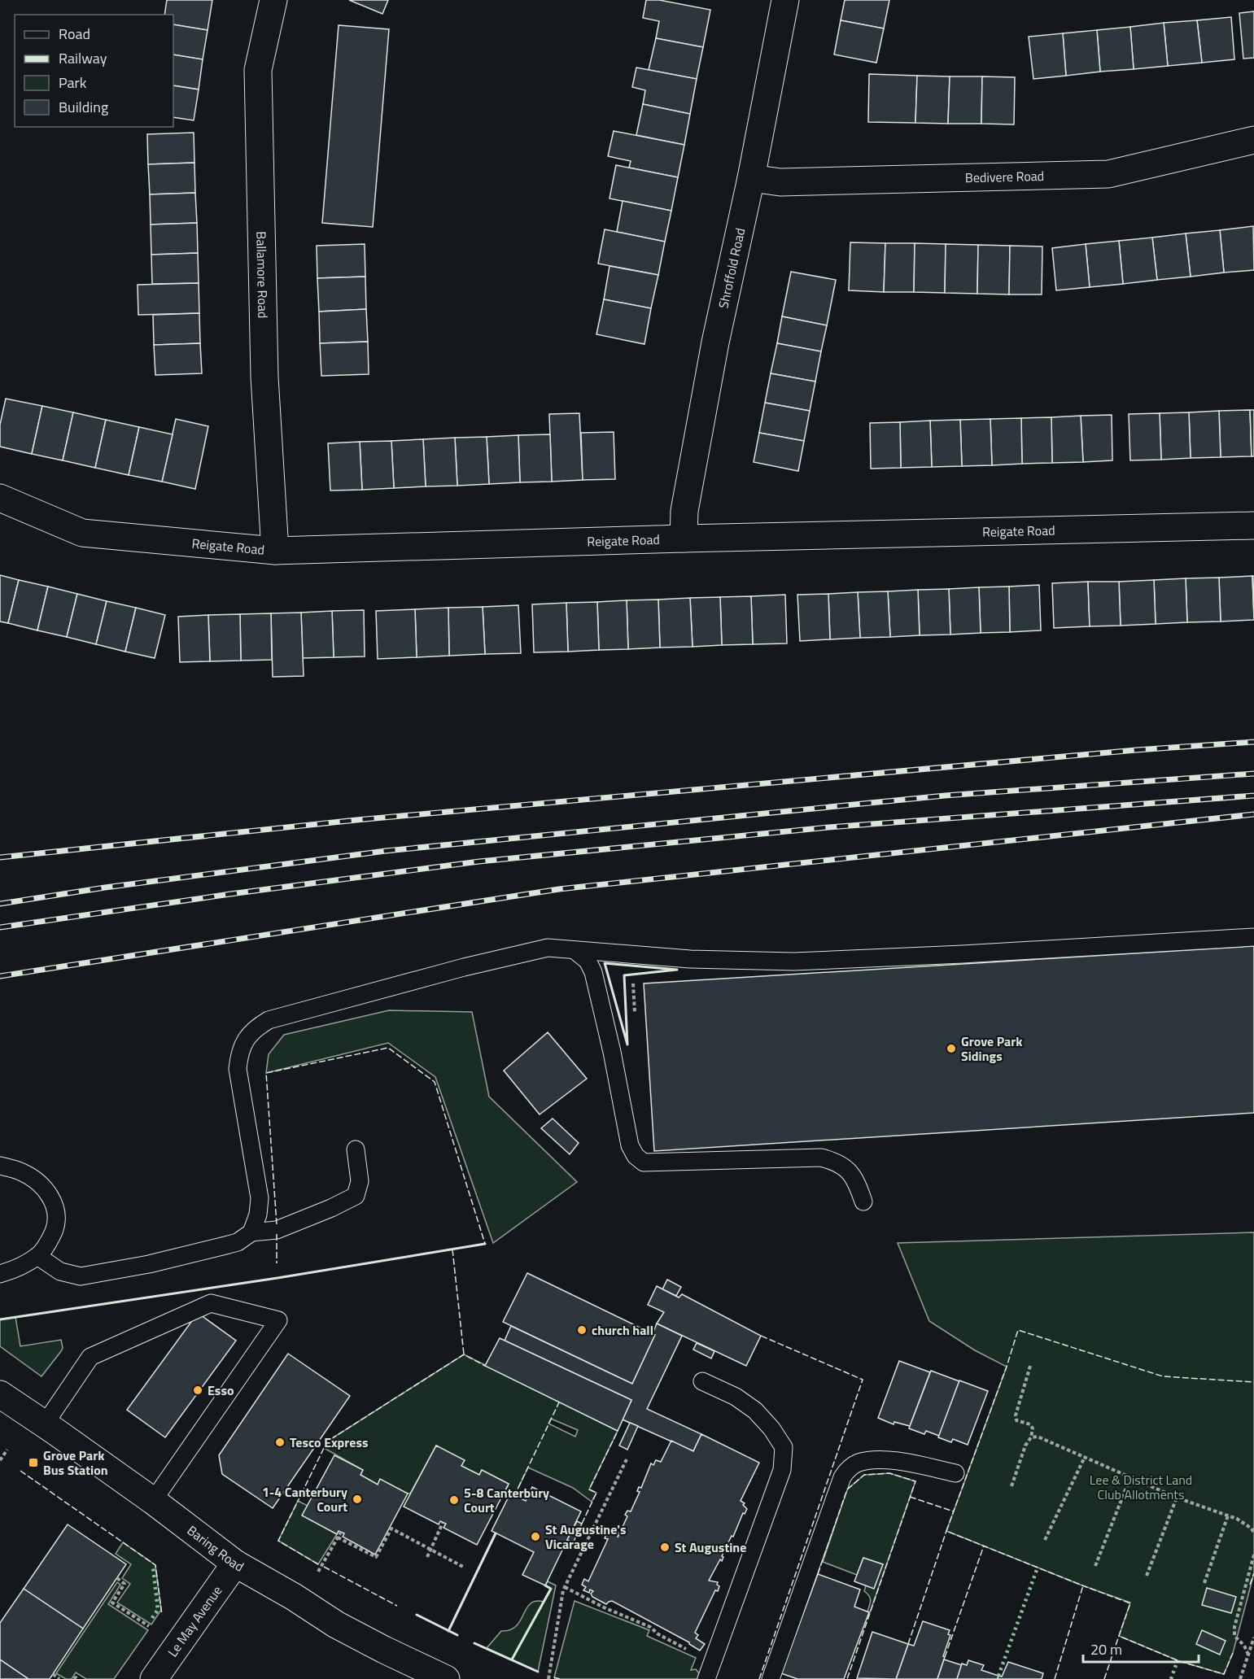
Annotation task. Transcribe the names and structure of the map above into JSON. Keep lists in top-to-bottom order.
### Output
{
  "streets": {
    "street": [
      "Bedivere Road",
      "Shroffold Road",
      "Ballamore Road",
      "Reigate Road",
      "Baring Road",
      "Le May Avenue"
    ]
  },
  "crossings": [
    ["Bedivere Road", "Shroffold Road"],
    ["Shroffold Road", "Reigate Road"],
    ["Ballamore Road", "Reigate Road"],
    ["Baring Road", "Le May Avenue"]
  ],
  "parks": ["Lee & District Land Club Allotments"],
  "places": {
    "other": [
      "Grove Park Sidings",
      "church hall",
      "Esso",
      "Tesco Express",
      "1-4 Canterbury Court",
      "5-8 Canterbury Court",
      "St Augustine's Vicarage",
      "St Augustine"
    ],
    "transit": ["Grove Park Bus Station"]
  },
  "legend": [
    "Road",
    "Railway",
    "Park",
    "Building"
  ],
  "scale_bar": "20 m"
}
